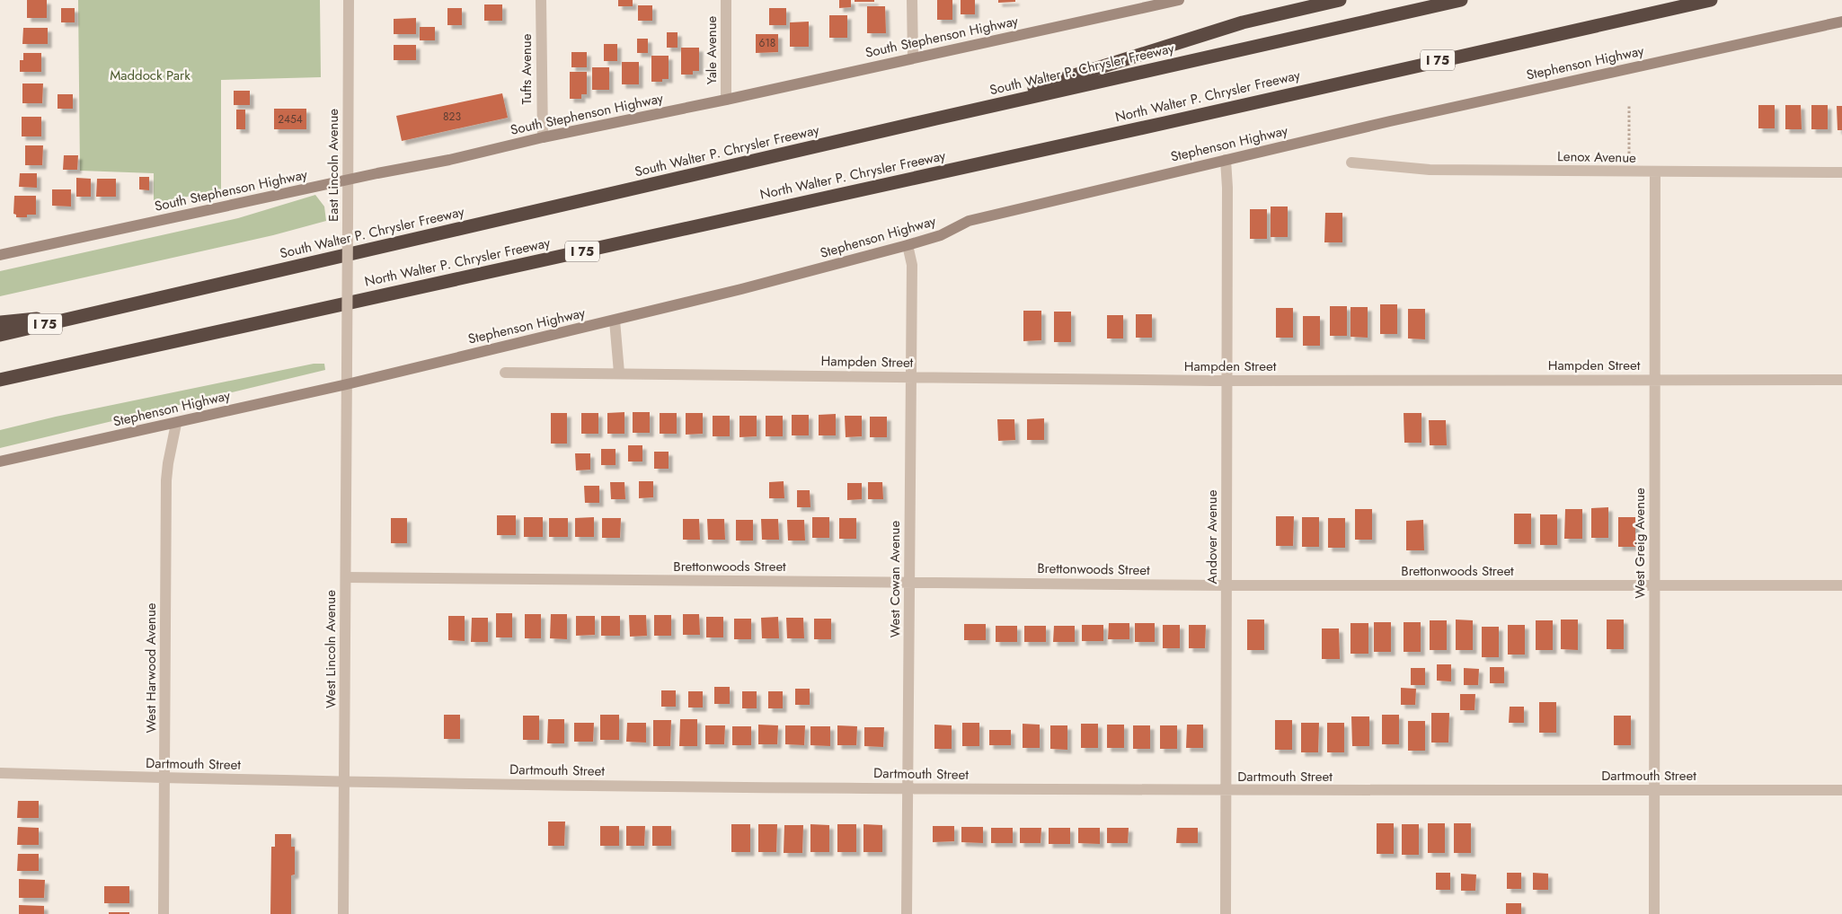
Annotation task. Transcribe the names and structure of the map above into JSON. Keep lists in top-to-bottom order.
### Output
{
  "streets": {
    "highway": ["I 75", "South Walter P. Chrysler Freeway", "North Walter P. Chrysler Freeway"],
    "main road": ["South Stephenson Highway", "Stephenson Highway"],
    "street": [
      "Yale Avenue",
      "Tufts Avenue",
      "Lenox Avenue",
      "East Lincoln Avenue",
      "Hampden Street",
      "Andover Avenue",
      "West Greig Avenue",
      "Brettonwoods Street",
      "West Cowan Avenue",
      "West Lincoln Avenue",
      "West Harwood Avenue",
      "Dartmouth Street"
    ]
  },
  "crossings": [
    ["South Stephenson Highway", "Yale Avenue"],
    ["South Stephenson Highway", "Tufts Avenue"],
    ["South Stephenson Highway", "East Lincoln Avenue"],
    ["Stephenson Highway", "East Lincoln Avenue"],
    ["Stephenson Highway", "Andover Avenue"],
    ["Stephenson Highway", "West Cowan Avenue"],
    ["Stephenson Highway", "West Lincoln Avenue"],
    ["Stephenson Highway", "West Harwood Avenue"],
    ["Lenox Avenue", "West Greig Avenue"],
    ["East Lincoln Avenue", "West Lincoln Avenue"],
    ["Hampden Street", "Andover Avenue"],
    ["Hampden Street", "West Greig Avenue"],
    ["Hampden Street", "West Cowan Avenue"],
    ["Andover Avenue", "Brettonwoods Street"],
    ["Andover Avenue", "Dartmouth Street"],
    ["West Greig Avenue", "Brettonwoods Street"],
    ["West Greig Avenue", "Dartmouth Street"],
    ["Brettonwoods Street", "West Cowan Avenue"],
    ["Brettonwoods Street", "West Lincoln Avenue"],
    ["West Cowan Avenue", "Dartmouth Street"],
    ["West Lincoln Avenue", "Dartmouth Street"],
    ["West Harwood Avenue", "Dartmouth Street"]
  ],
  "parks": ["Maddock Park"],
  "house_numbers": ["618", "823", "2454"]
}
